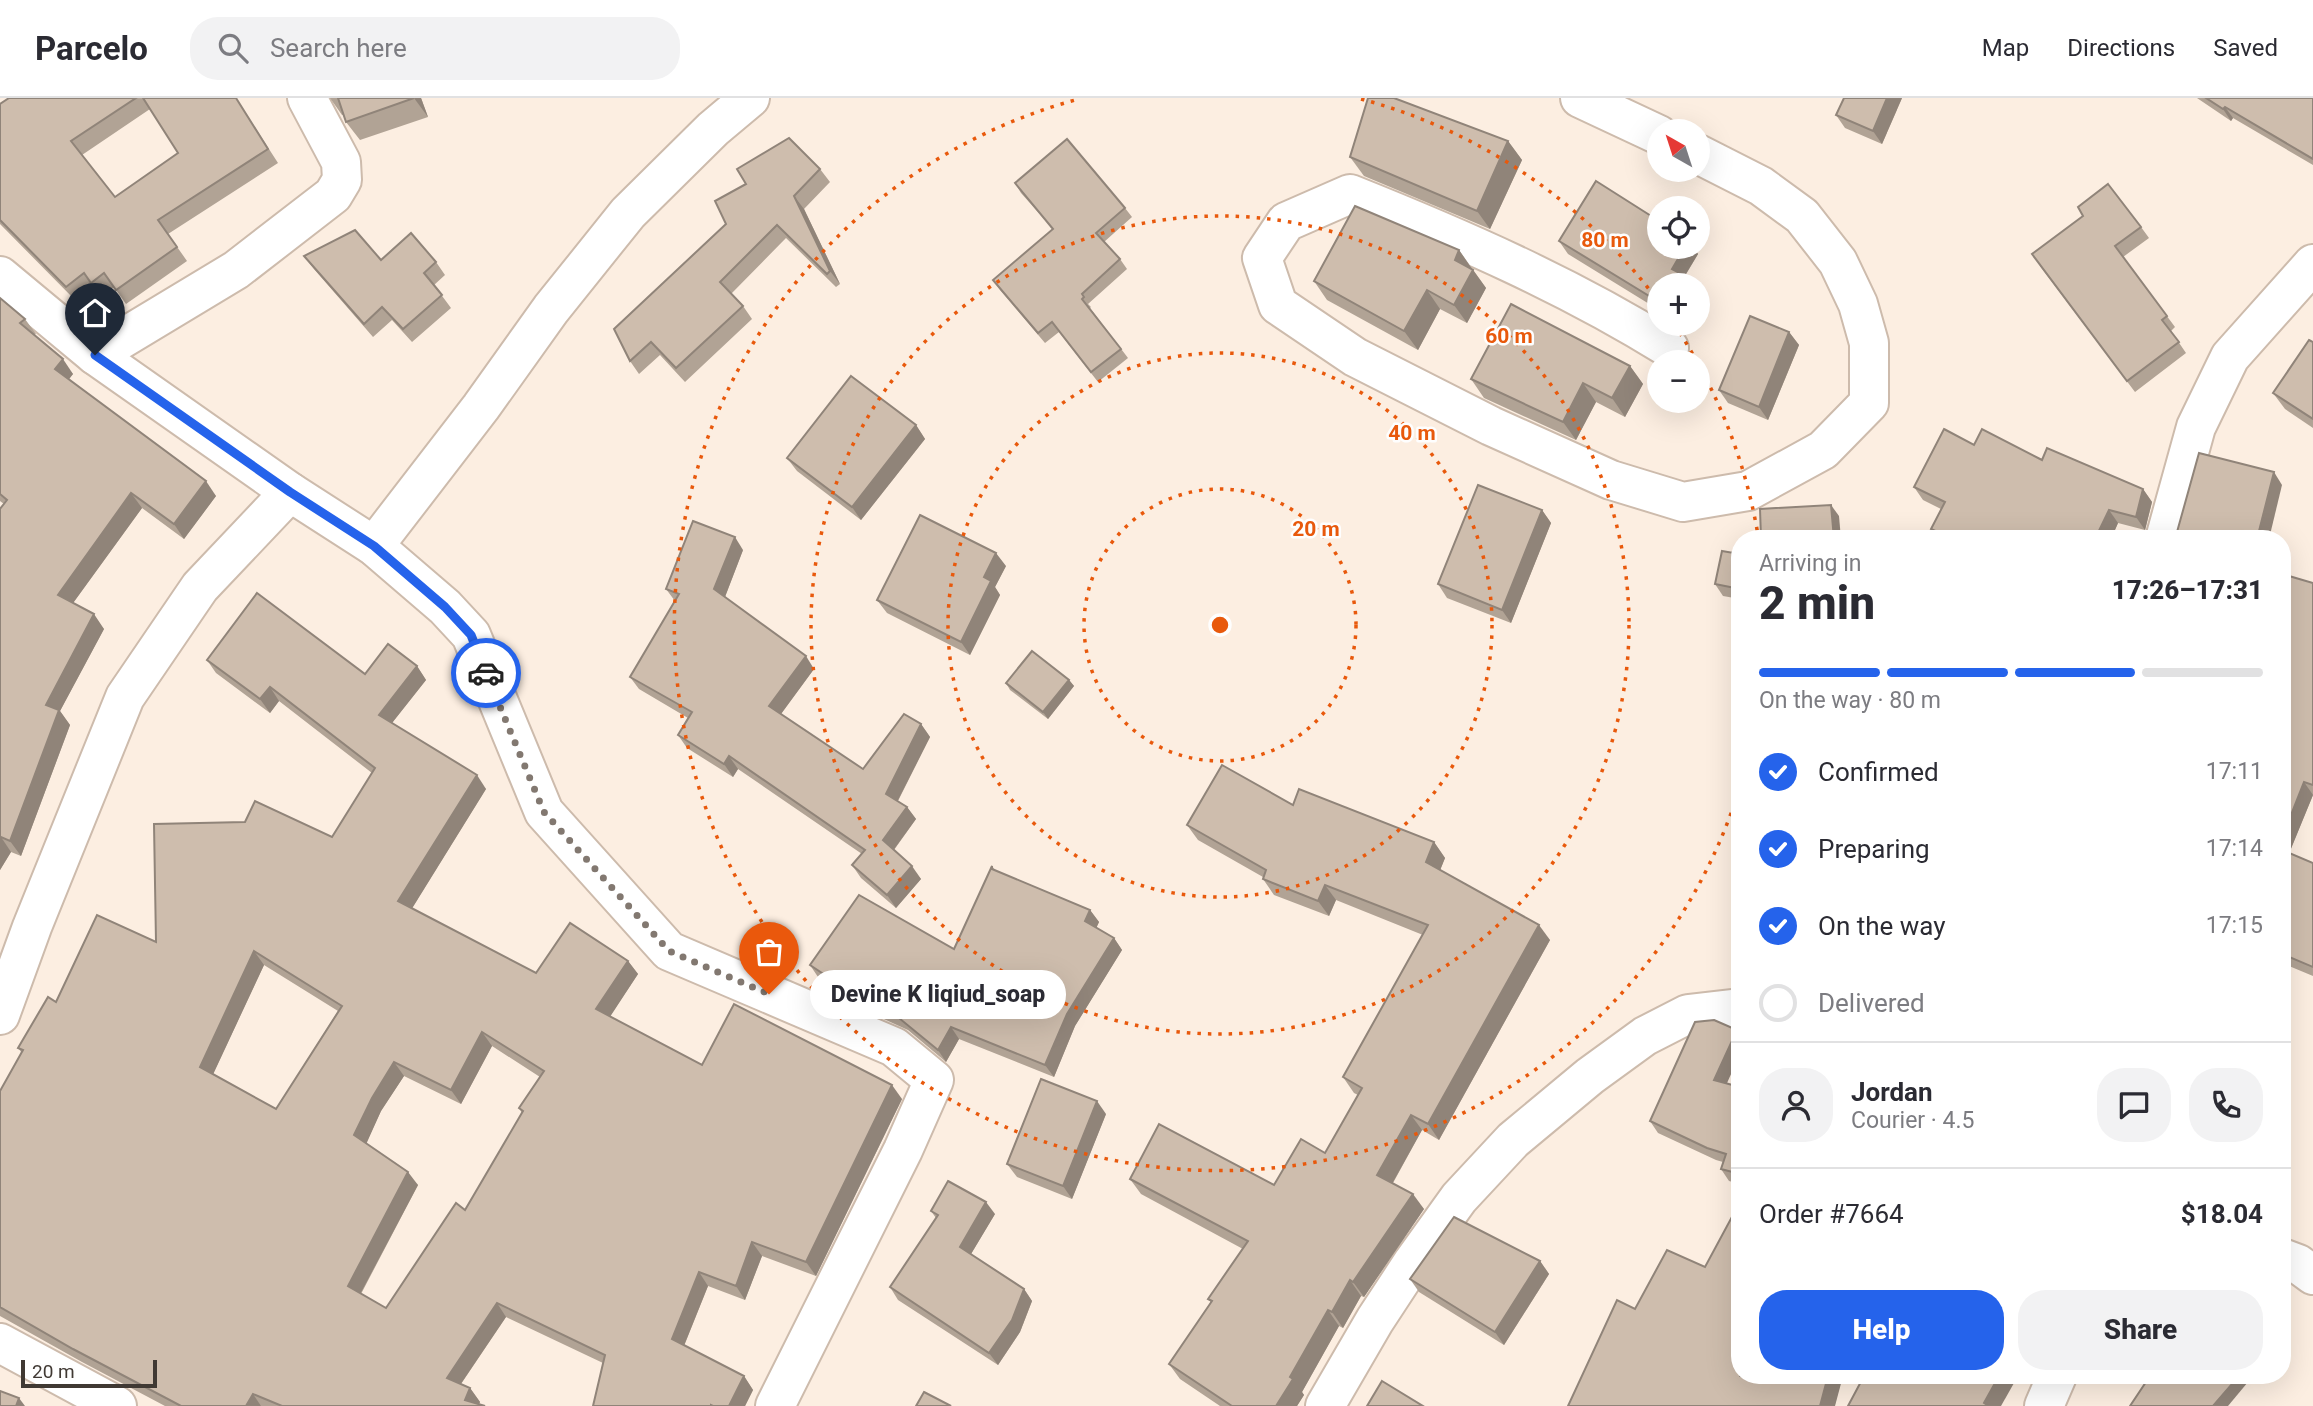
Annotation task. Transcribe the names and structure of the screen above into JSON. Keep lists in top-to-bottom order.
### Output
{
  "places": ["Devine K liqiud_soap"],
  "scale_bar": "20 m",
  "north": "top left",
  "page": {
    "header": "Parcelo",
    "search": "Search here",
    "nav": ["Map", "Directions", "Saved"],
    "map_buttons": ["+", "−"],
    "heading": ["2 min", "Arriving in", "17:26–17:31"],
    "panel": [
      "Jordan",
      "Courier · 4.5",
      "Order #7664",
      "$18.04"
    ],
    "bar": "On the way · 80 m",
    "list": [
      ["Confirmed", "17:11"],
      ["Preparing", "17:14"],
      ["On the way", "17:15"],
      "Delivered"
    ],
    "bubble": "Devine K liqiud_soap",
    "buttons": ["Help", "Share"],
    "scale": "20 m"
  },
  "rings": [
    "80 m",
    "60 m",
    "40 m",
    "20 m"
  ]
}
